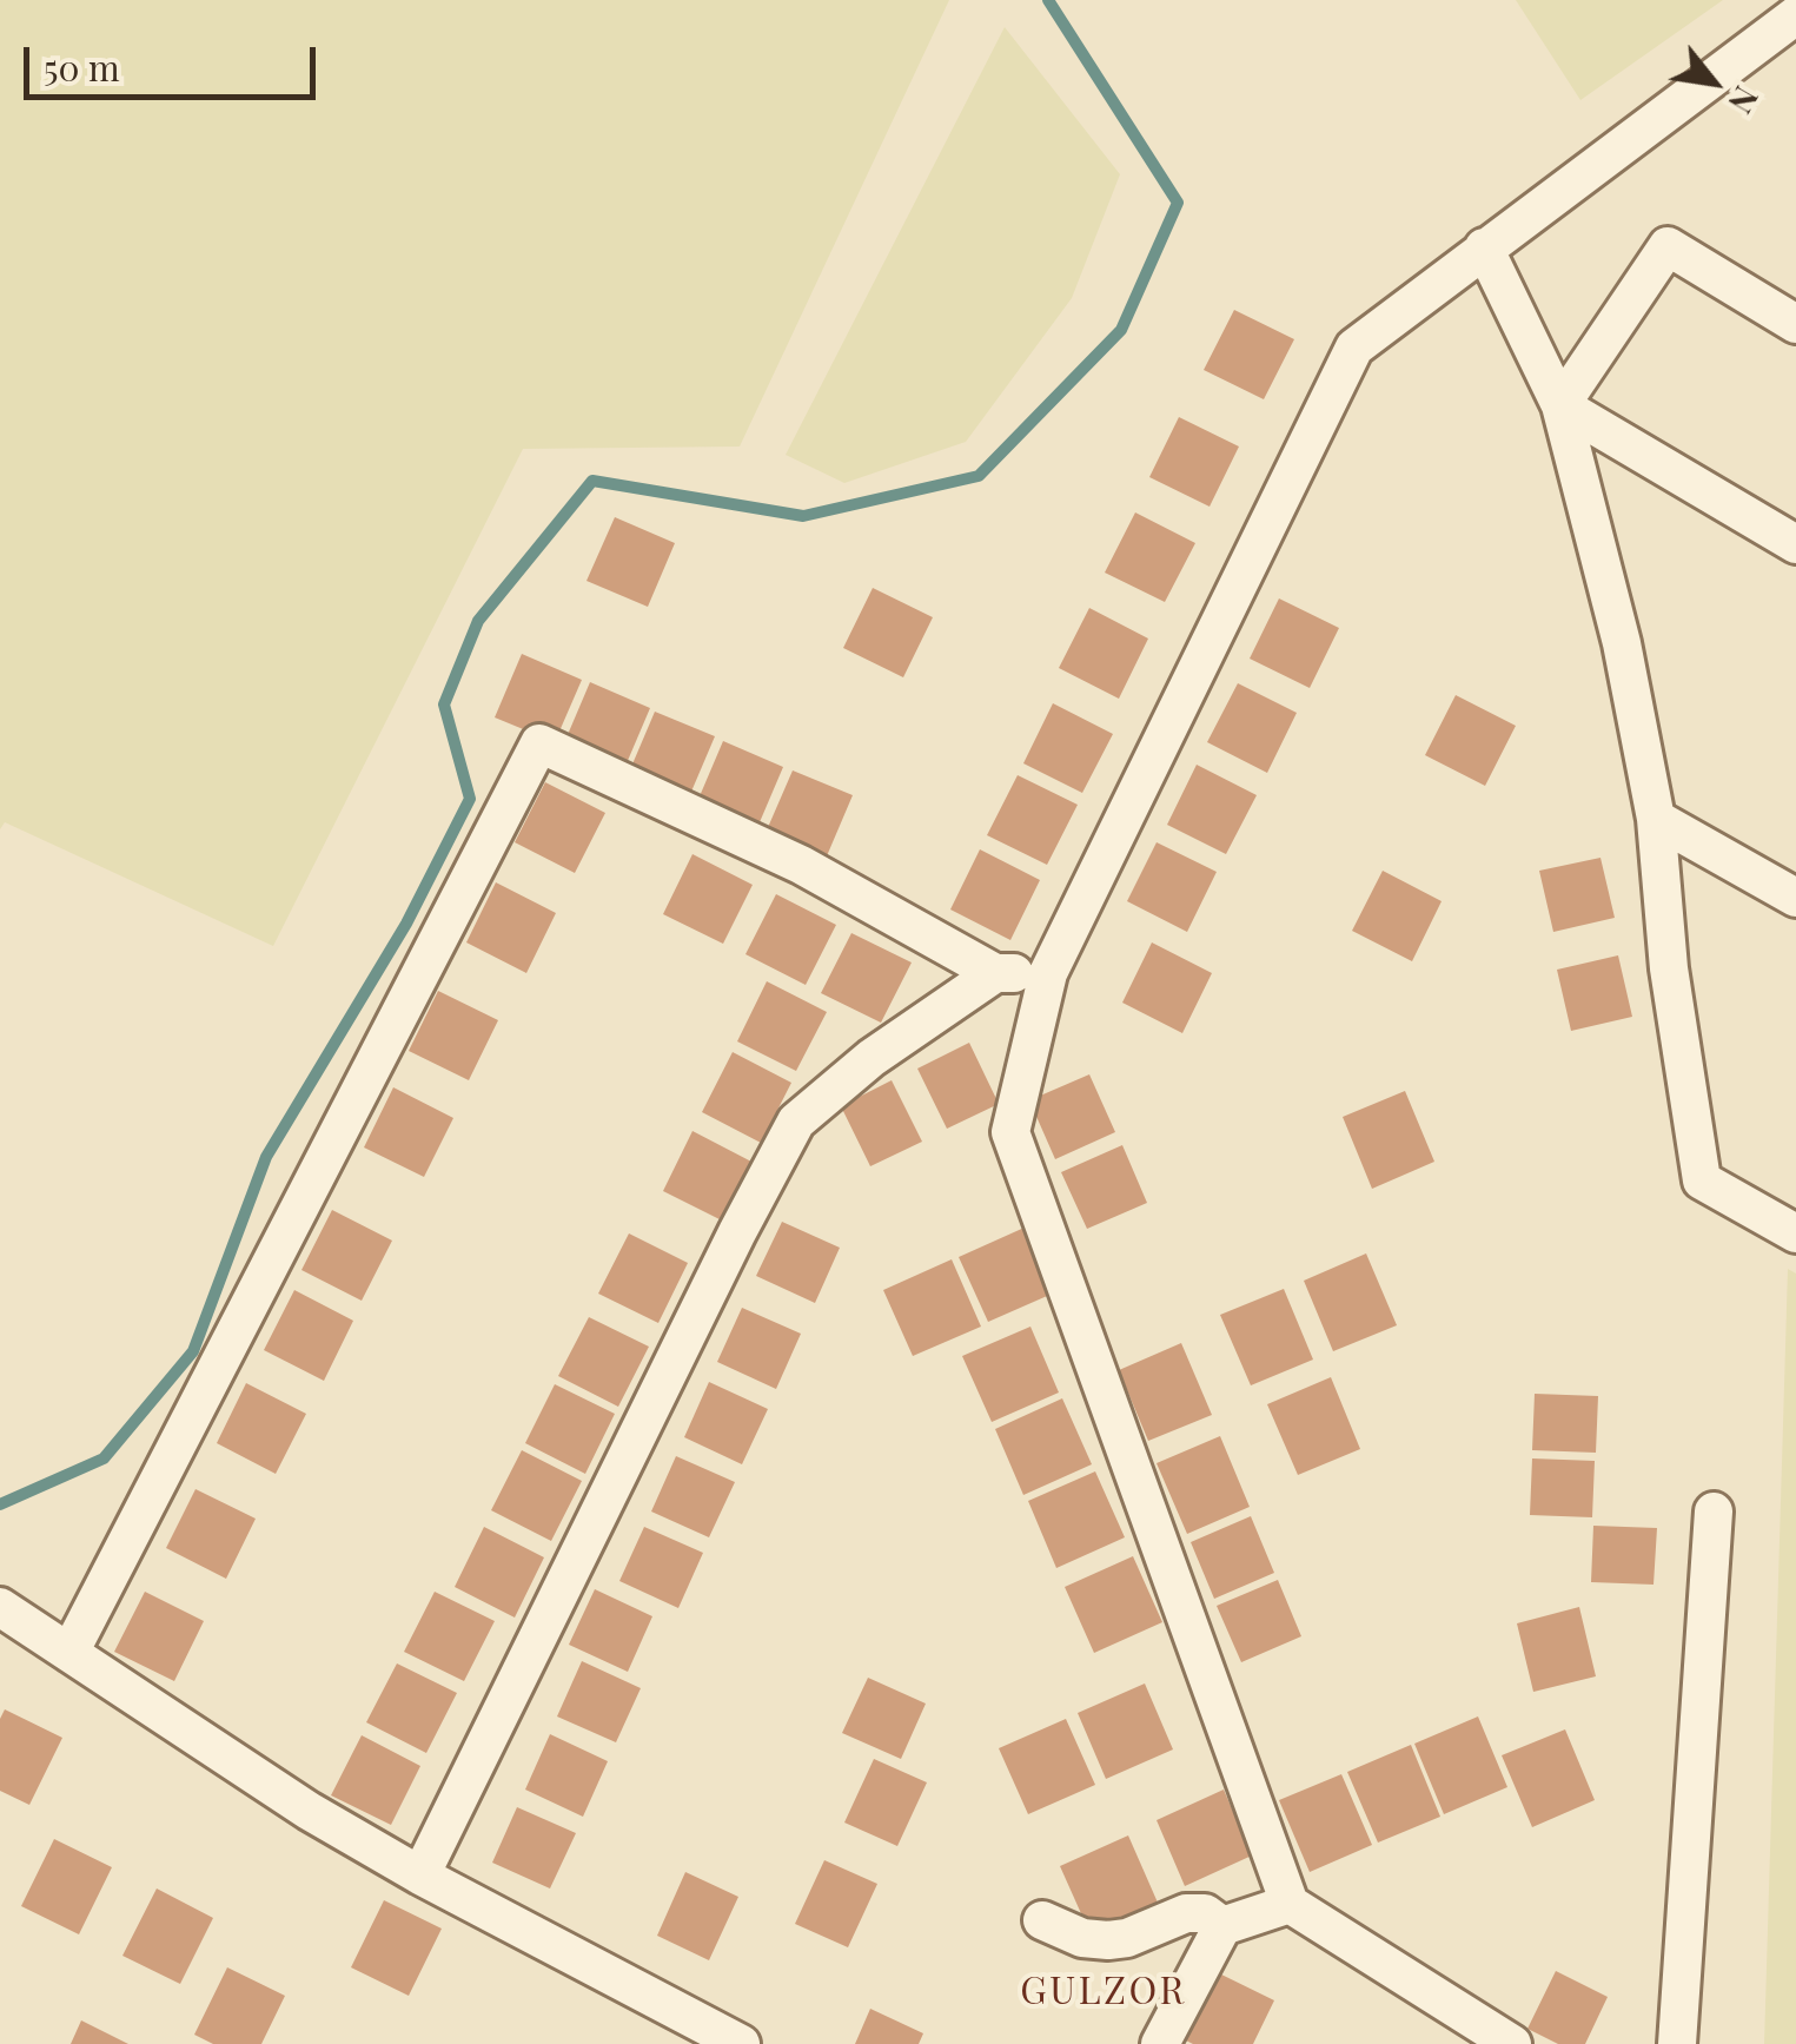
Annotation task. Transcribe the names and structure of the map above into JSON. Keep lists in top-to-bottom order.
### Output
{
  "districts": ["GULZOR"],
  "scale_bar": "50 m",
  "north": "bottom right"
}
